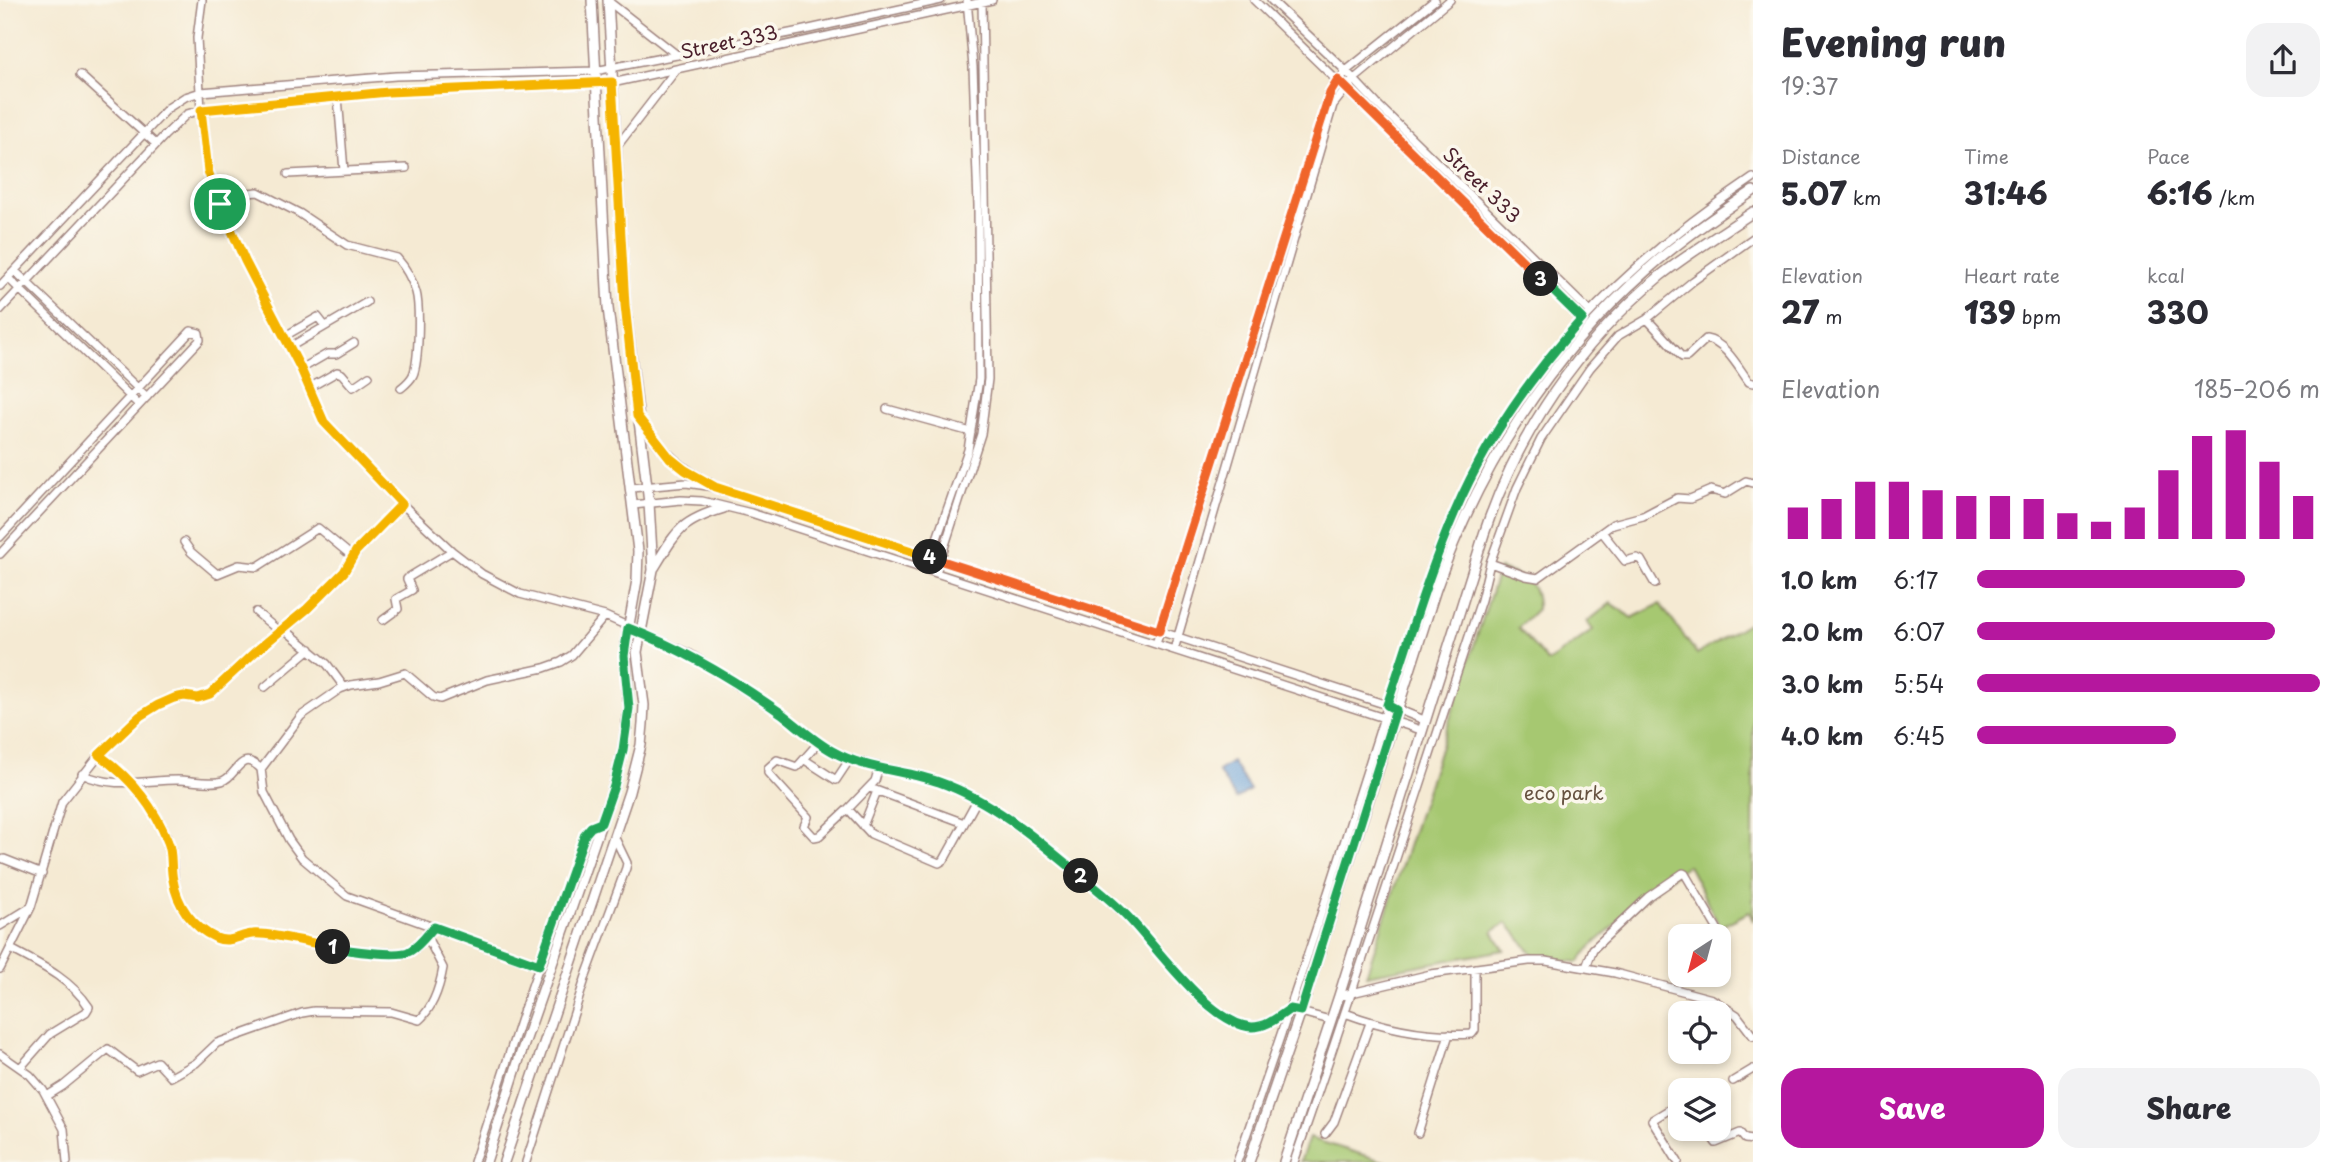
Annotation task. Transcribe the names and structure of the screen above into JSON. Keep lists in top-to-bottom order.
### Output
{
  "streets": {
    "street": ["Street 333"]
  },
  "parks": ["eco park"],
  "north": "bottom left",
  "page": {
    "heading": ["Evening run", "19:37"],
    "stats": [
      ["Distance", "5.07 km"],
      ["Time", "31:46"],
      ["Pace", "6:16 /km"],
      ["Elevation", "27 m"],
      ["Heart rate", "139 bpm"],
      ["kcal", "330"]
    ],
    "pins": [
      "3",
      "4",
      "2",
      "1"
    ],
    "chart": ["Elevation", "185–206 m"],
    "list": [
      {
        "name": "1.0 km",
        "note": "6:17"
      },
      {
        "name": "2.0 km",
        "note": "6:07"
      },
      {
        "name": "3.0 km",
        "note": "5:54"
      },
      {
        "name": "4.0 km",
        "note": "6:45"
      }
    ],
    "buttons": ["Save", "Share"]
  }
}
